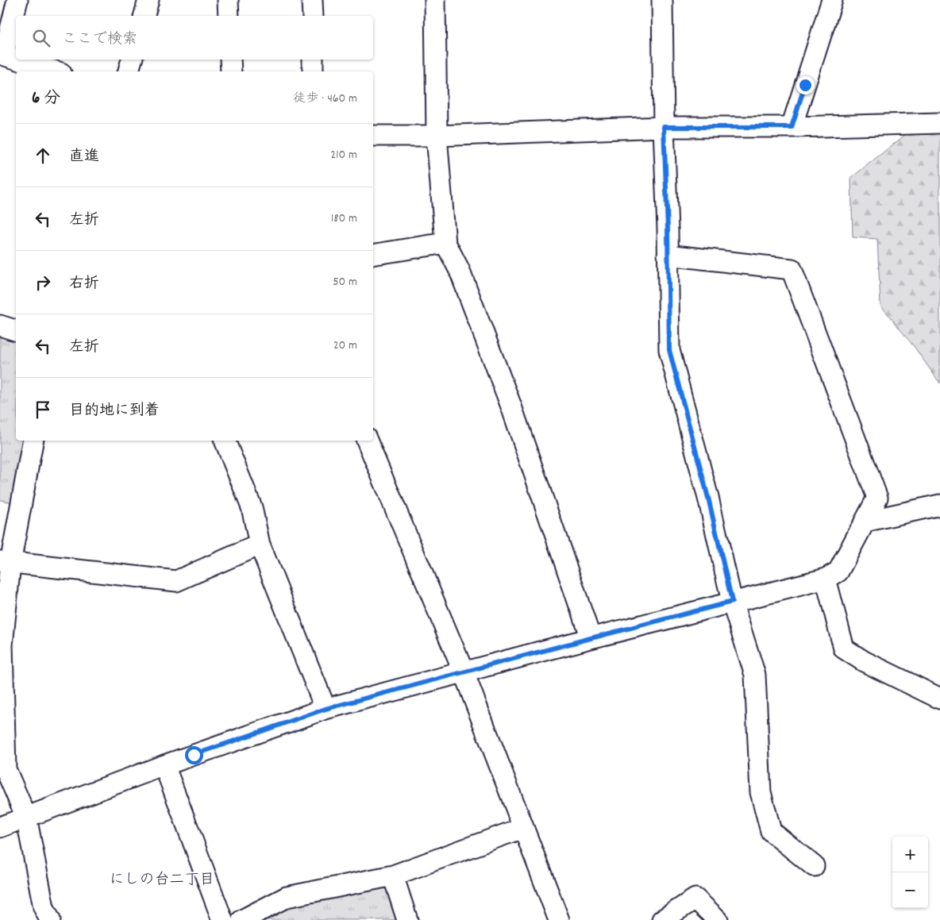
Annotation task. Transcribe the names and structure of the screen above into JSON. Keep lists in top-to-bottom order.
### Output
{
  "districts": ["にしの台二丁目"],
  "page": {
    "search": "ここで検索",
    "heading": ["6 分", "徒歩 · 460 m"],
    "list": [
      ["直進", "210 m"],
      ["左折", "180 m"],
      ["右折", "50 m"],
      ["左折", "20 m"],
      "目的地に到着"
    ],
    "map_buttons": ["+", "−"]
  }
}
